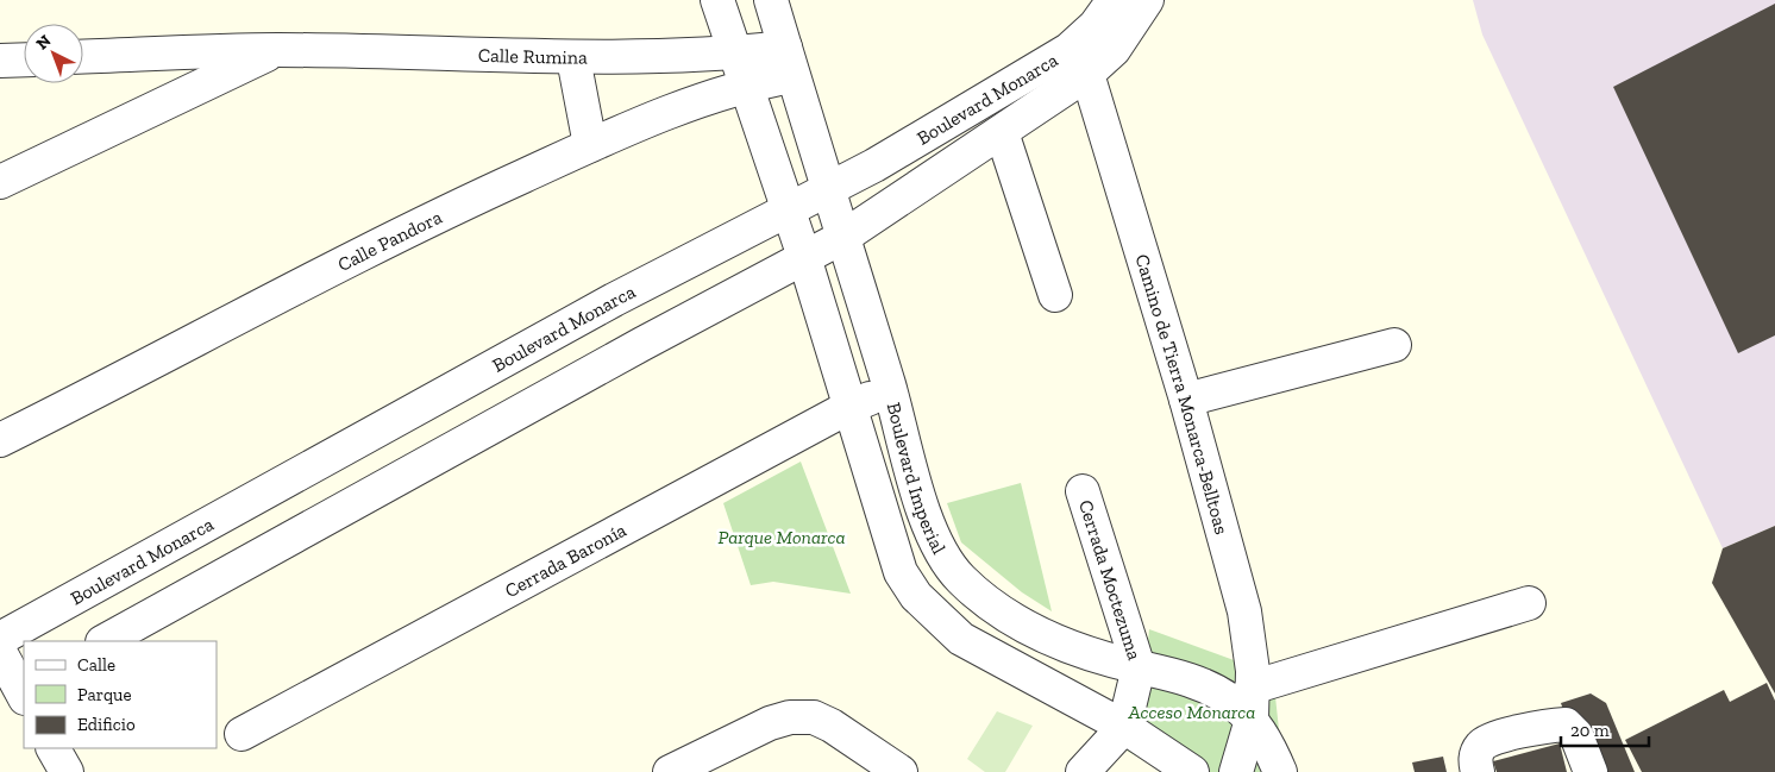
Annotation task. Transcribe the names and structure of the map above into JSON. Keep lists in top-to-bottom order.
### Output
{
  "streets": {
    "street": [
      "Calle Rumina",
      "Boulevard Monarca",
      "Calle Pandora",
      "Camino de Tierra Monarca-Belltoas",
      "Boulevard Imperial",
      "Cerrada Baronía",
      "Cerrada Moctezuma"
    ]
  },
  "crossings": [
    ["Calle Rumina", "Calle Pandora"],
    ["Calle Rumina", "Boulevard Imperial"],
    ["Boulevard Monarca", "Camino de Tierra Monarca-Belltoas"],
    ["Boulevard Monarca", "Boulevard Imperial"],
    ["Calle Pandora", "Boulevard Imperial"],
    ["Camino de Tierra Monarca-Belltoas", "Boulevard Imperial"],
    ["Boulevard Imperial", "Cerrada Baronía"],
    ["Boulevard Imperial", "Cerrada Moctezuma"]
  ],
  "parks": ["Parque Monarca", "Acceso Monarca"],
  "legend": ["Calle", "Parque", "Edificio"],
  "scale_bar": "20 m",
  "north": "top left"
}
